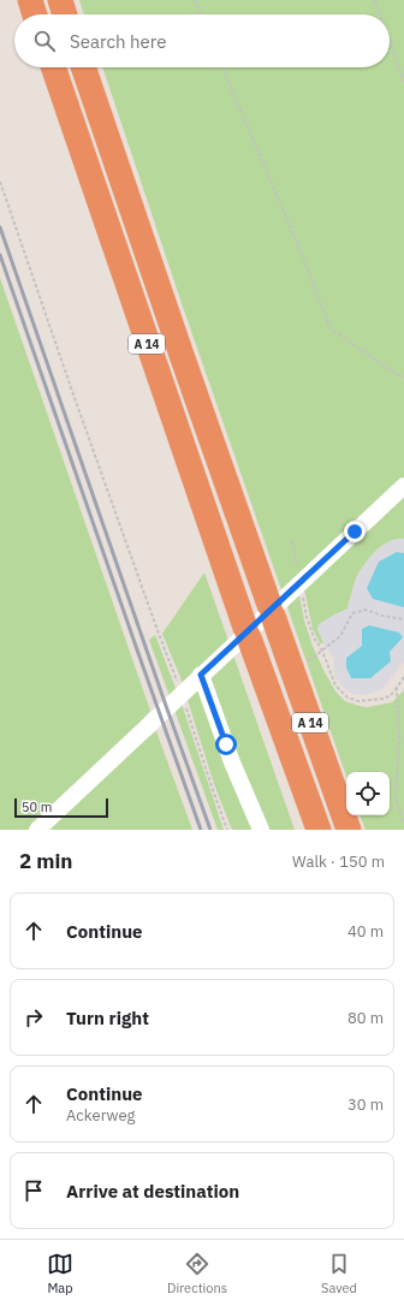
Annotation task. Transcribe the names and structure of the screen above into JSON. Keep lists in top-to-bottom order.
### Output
{
  "streets": {
    "highway": ["A 14"]
  },
  "scale_bar": "50 m",
  "page": {
    "search": "Search here",
    "scale": "50 m",
    "heading": ["2 min", "Walk · 150 m"],
    "list": [
      ["Continue", "40 m"],
      ["Turn right", "80 m"],
      ["Continue", "Ackerweg", "30 m"],
      "Arrive at destination"
    ],
    "nav": ["Map", "Directions", "Saved"]
  }
}
